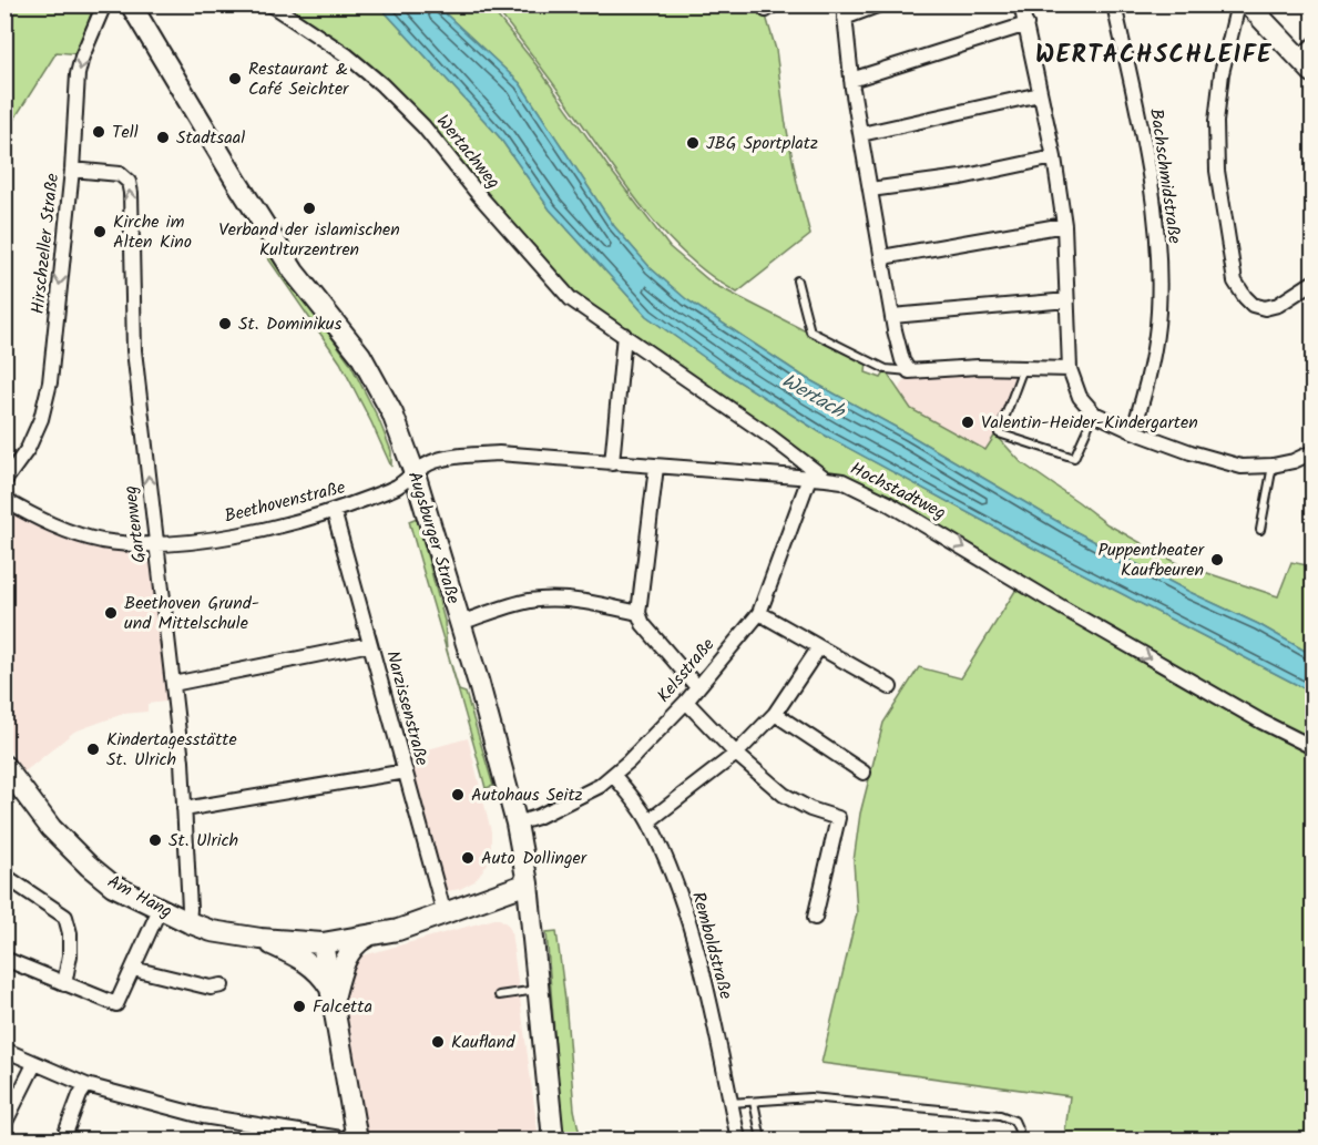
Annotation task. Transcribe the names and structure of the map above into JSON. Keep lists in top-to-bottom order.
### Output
{
  "streets": {
    "main road": ["Augsburger Straße", "Am Hang"],
    "street": [
      "Wertachweg",
      "Bachschmidstraße",
      "Hirschzeller Straße",
      "Hochstadtweg",
      "Beethovenstraße",
      "Gartenweg",
      "Kelsstraße",
      "Narzissenstraße",
      "Remboldstraße"
    ]
  },
  "crossings": [
    ["Wertachweg", "Hochstadtweg"],
    ["Hirschzeller Straße", "Gartenweg"],
    ["Hochstadtweg", "Beethovenstraße"],
    ["Hochstadtweg", "Augsburger Straße"],
    ["Hochstadtweg", "Kelsstraße"],
    ["Beethovenstraße", "Gartenweg"],
    ["Beethovenstraße", "Augsburger Straße"],
    ["Beethovenstraße", "Narzissenstraße"],
    ["Gartenweg", "Am Hang"],
    ["Augsburger Straße", "Kelsstraße"],
    ["Augsburger Straße", "Am Hang"],
    ["Kelsstraße", "Remboldstraße"],
    ["Narzissenstraße", "Am Hang"]
  ],
  "one_way": ["Hirschzeller Straße", "Hochstadtweg", "Gartenweg"],
  "districts": ["WERTACHSCHLEIFE"],
  "water": ["Wertach"],
  "places": [
    "Restaurant & Café Seichter",
    "Tell",
    "Stadtsaal",
    "JBG Sportplatz",
    "Verband der islamischen Kulturzentren",
    "Kirche im Alten Kino",
    "St. Dominikus",
    "Valentin-Heider-Kindergarten",
    "Puppentheater Kaufbeuren",
    "Beethoven Grund- und Mittelschule",
    "Kindertagesstätte St. Ulrich",
    "Autohaus Seitz",
    "St. Ulrich",
    "Auto Dollinger",
    "Falcetta",
    "Kaufland"
  ]
}
